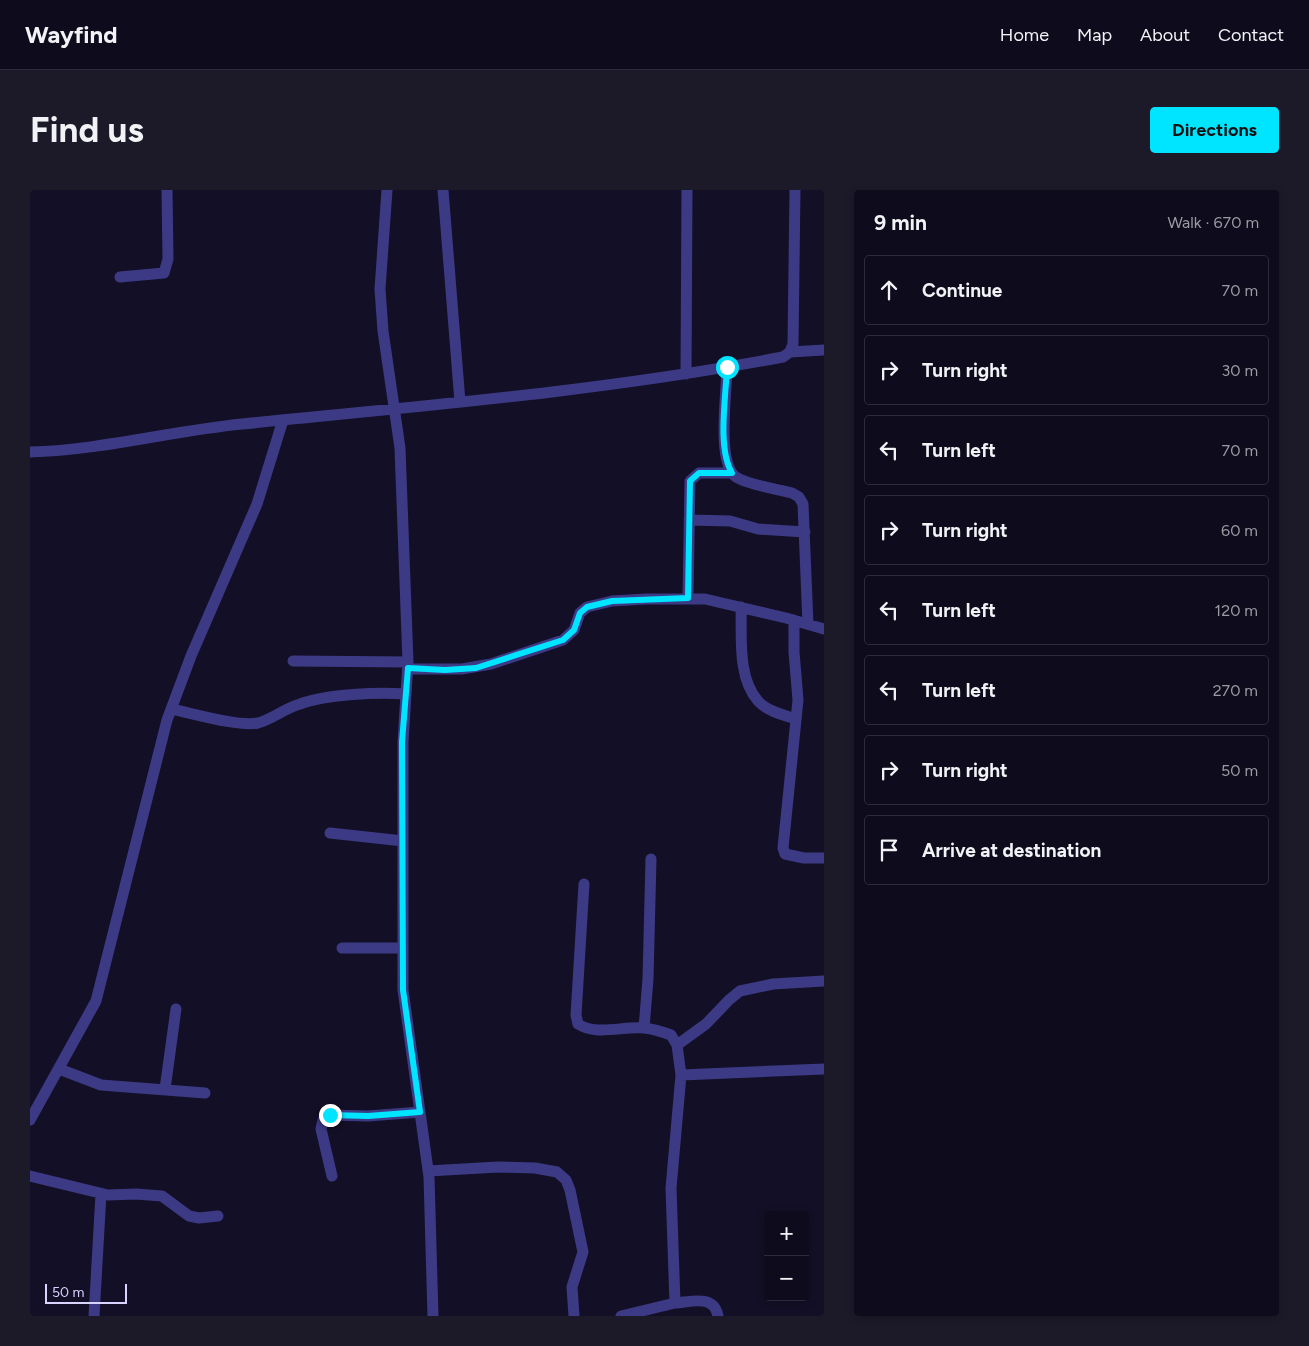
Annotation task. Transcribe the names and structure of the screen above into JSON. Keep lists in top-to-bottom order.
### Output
{
  "scale_bar": "50 m",
  "page": {
    "header": "Wayfind",
    "nav": [
      "Home",
      "Map",
      "About",
      "Contact"
    ],
    "buttons": "Directions",
    "title": "Find us",
    "heading": ["9 min", "Walk · 670 m"],
    "list": [
      ["Continue", "70 m"],
      ["Turn right", "30 m"],
      ["Turn left", "70 m"],
      ["Turn right", "60 m"],
      ["Turn left", "120 m"],
      ["Turn left", "270 m"],
      ["Turn right", "50 m"],
      "Arrive at destination"
    ],
    "map_buttons": ["+", "−"],
    "scale": "50 m"
  }
}
